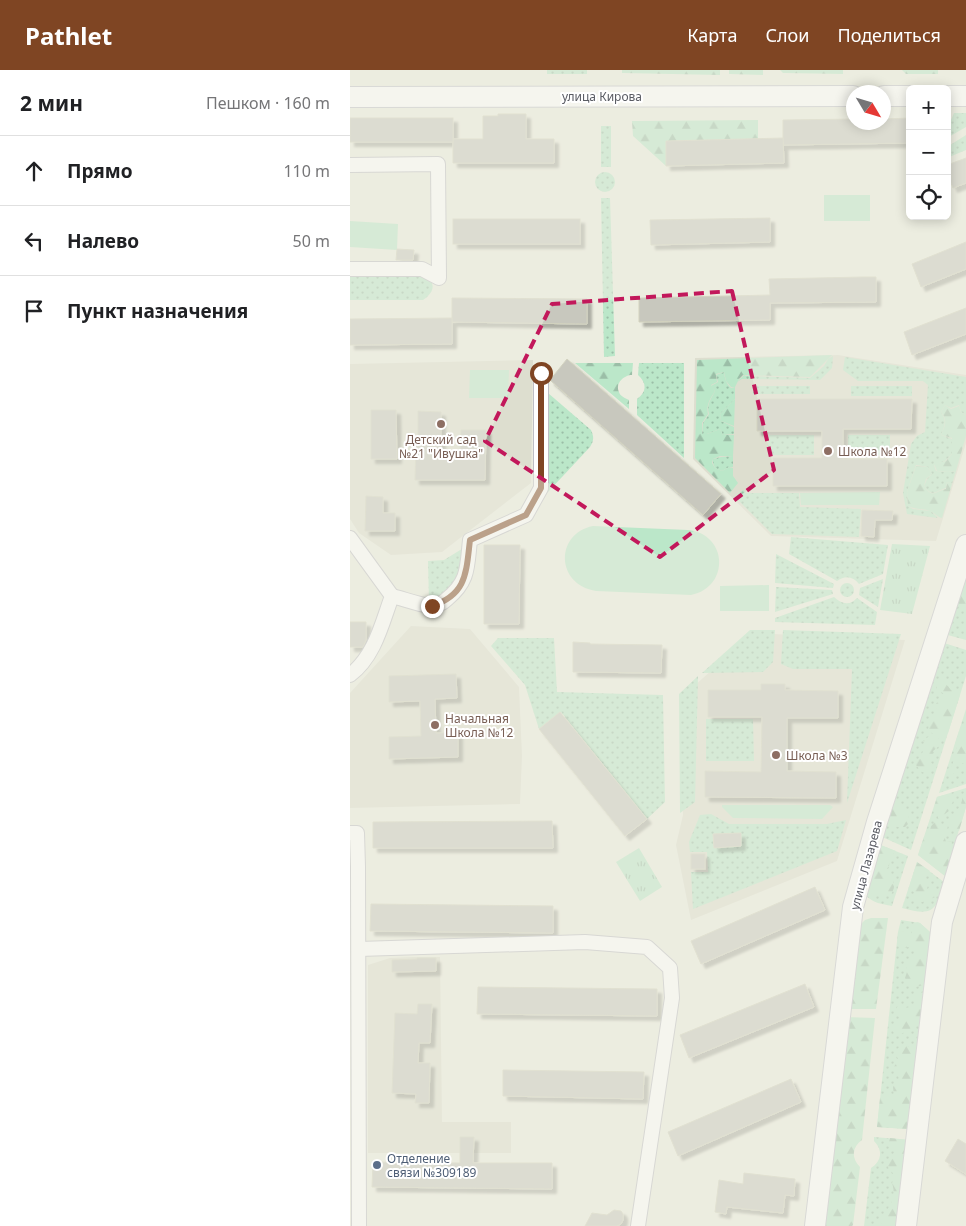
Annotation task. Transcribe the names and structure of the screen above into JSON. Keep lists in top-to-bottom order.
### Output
{
  "streets": {
    "main road": ["улица Кирова", "улица Лазарева"]
  },
  "places": [
    "Детский сад №21 \"Ивушка\"",
    "Школа №12",
    "Начальная Школа №12",
    "Школа №3",
    "Отделение связи №309189"
  ],
  "north": "bottom right",
  "page": {
    "header": "Pathlet",
    "nav": ["Карта", "Слои", "Поделиться"],
    "heading": ["2 мин", "Пешком · 160 m"],
    "map_buttons": ["+", "−"],
    "list": [
      ["Прямо", "110 m"],
      ["Налево", "50 m"],
      "Пункт назначения"
    ]
  }
}
